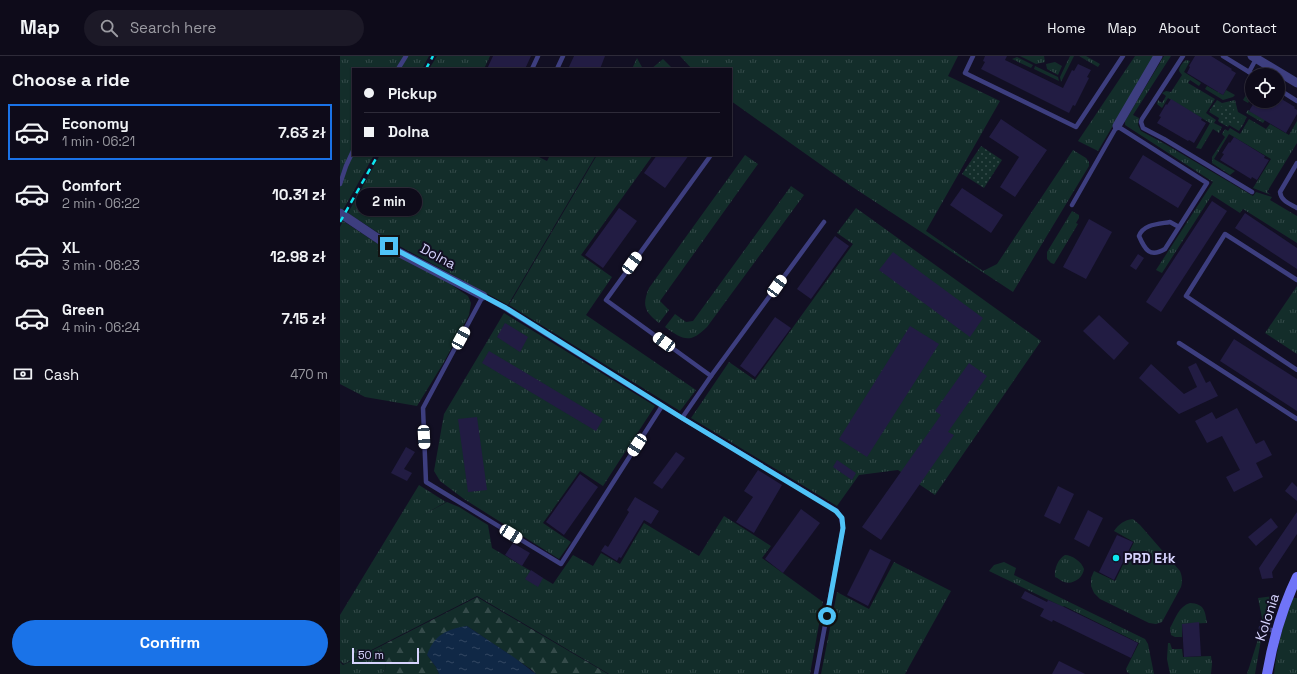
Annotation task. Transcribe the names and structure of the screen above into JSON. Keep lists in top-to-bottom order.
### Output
{
  "streets": {
    "street": ["Dolna", "Kolonia"]
  },
  "places": ["PRD Ełk"],
  "scale_bar": "50 m",
  "page": {
    "header": "Map",
    "search": "Search here",
    "nav": [
      "Home",
      "Map",
      "About",
      "Contact"
    ],
    "heading": "Choose a ride",
    "banner": ["Pickup", "Dolna"],
    "list": [
      {
        "name": "Economy",
        "note": "1 min · 06:21",
        "value": "7.63 zł"
      },
      {
        "name": "Comfort",
        "note": "2 min · 06:22",
        "value": "10.31 zł"
      },
      {
        "name": "XL",
        "note": "3 min · 06:23",
        "value": "12.98 zł"
      },
      {
        "name": "Green",
        "note": "4 min · 06:24",
        "value": "7.15 zł"
      }
    ],
    "bubble": "2 min",
    "pay": ["Cash", "470 m"],
    "buttons": "Confirm",
    "scale": "50 m"
  }
}
